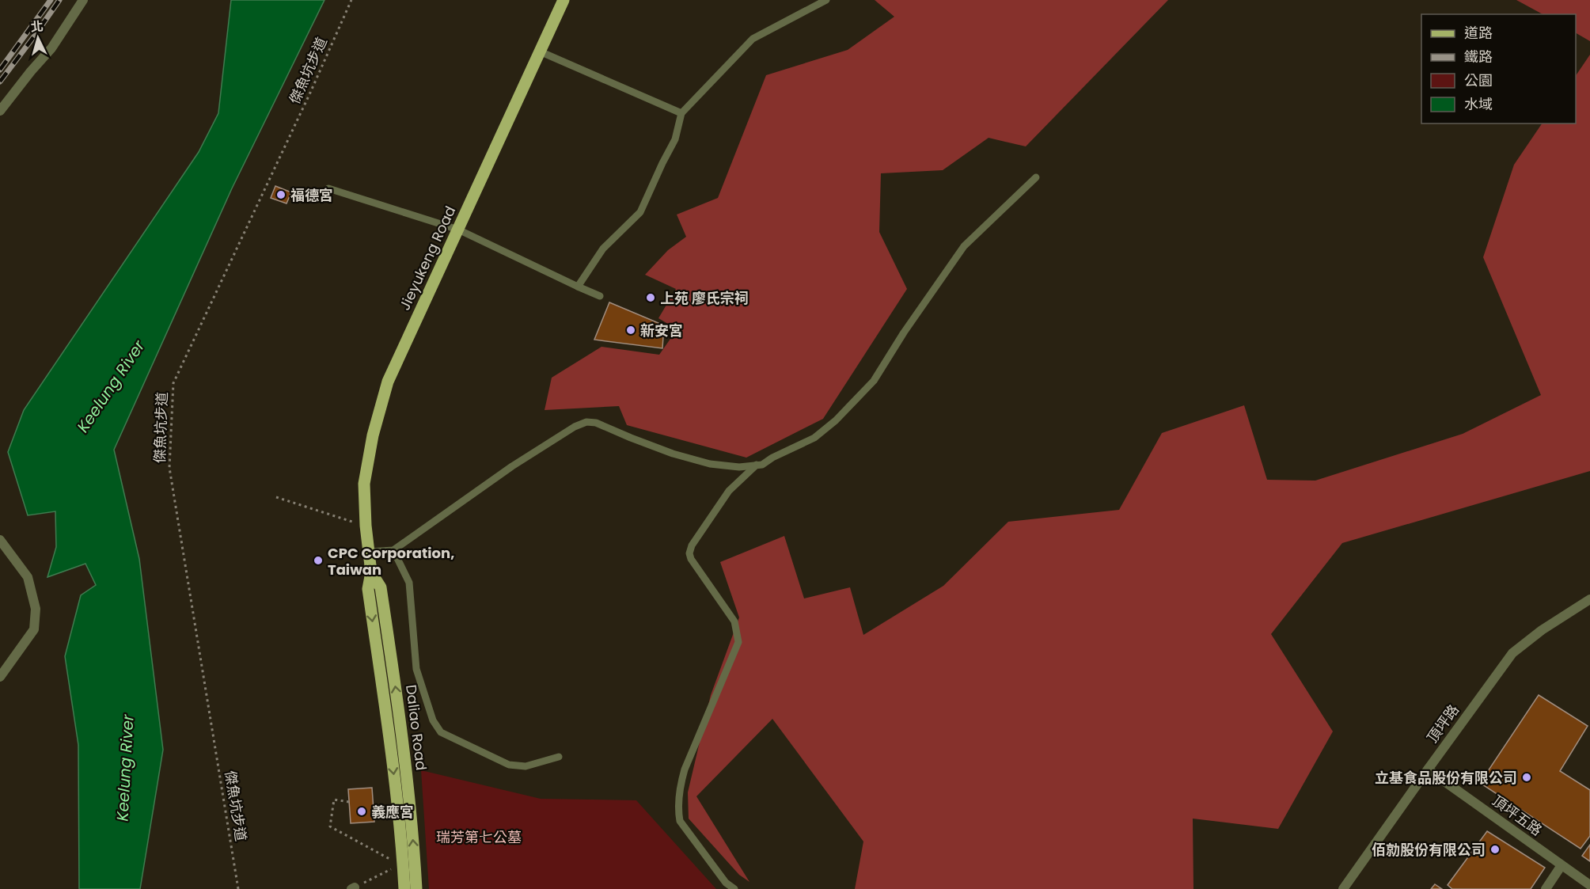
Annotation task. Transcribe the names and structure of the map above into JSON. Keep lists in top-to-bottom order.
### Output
{
  "streets": {
    "main road": ["Jieyukeng Road", "Daliao Road"],
    "street": ["頂坪路", "頂坪五路"],
    "path": ["傑魚坑步道"]
  },
  "crossings": [
    ["Jieyukeng Road", "Daliao Road"],
    ["頂坪路", "頂坪五路"]
  ],
  "water": ["Keelung River"],
  "parks": ["瑞芳第七公墓"],
  "places": [
    "福德宮",
    "上苑 廖氏宗祠",
    "新安宮",
    "CPC Corporation, Taiwan",
    "立基食品股份有限公司",
    "義應宮",
    "佰勍股份有限公司"
  ],
  "legend": [
    "道路",
    "鐵路",
    "公園",
    "水域"
  ],
  "north": "top"
}
